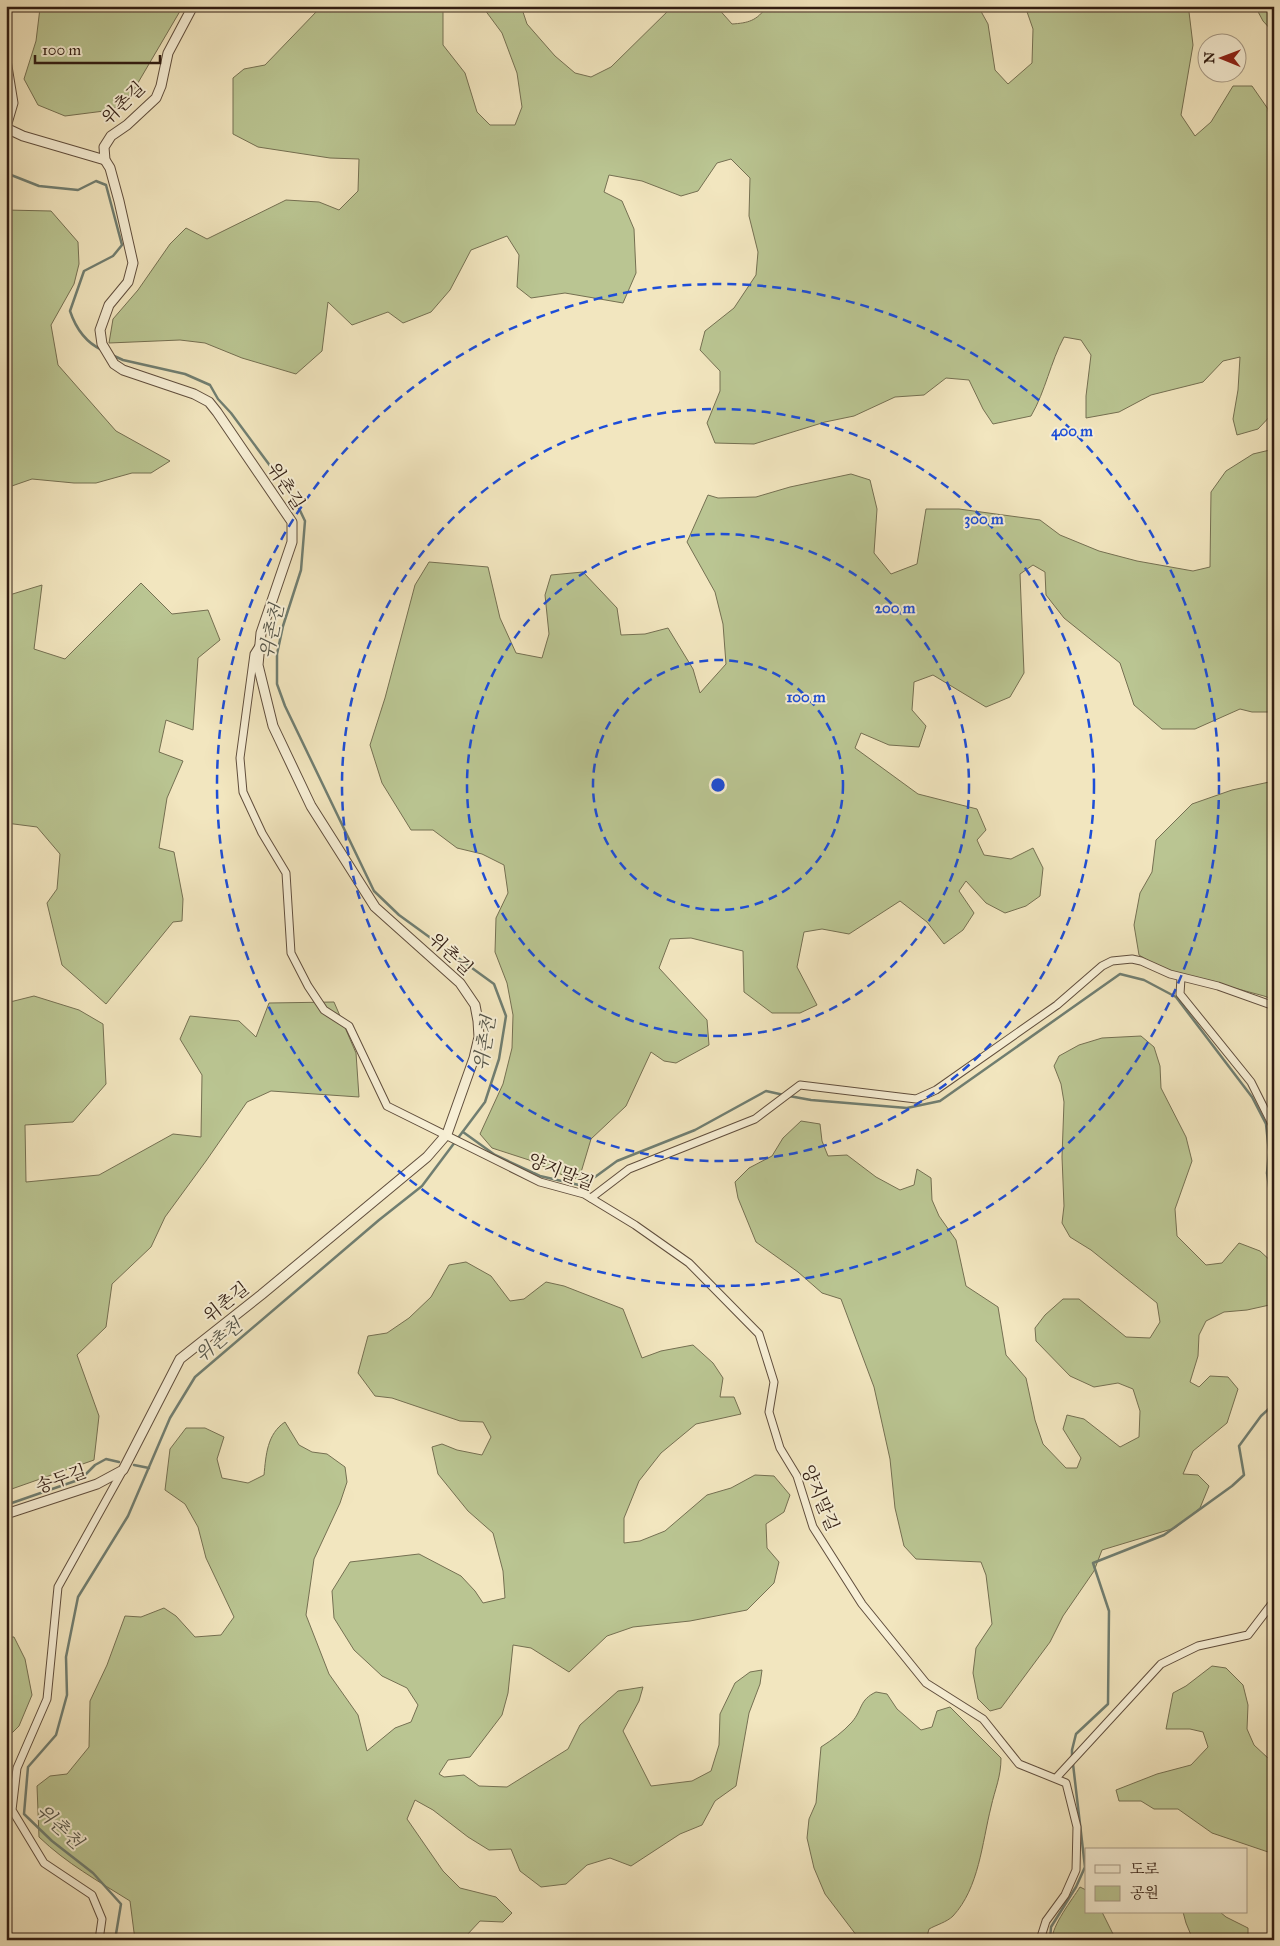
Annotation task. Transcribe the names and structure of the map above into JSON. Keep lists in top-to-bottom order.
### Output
{
  "streets": {
    "street": ["위촌길", "양지말길", "송두길"]
  },
  "crossings": [
    ["위촌길", "양지말길"],
    ["위촌길", "송두길"]
  ],
  "water": ["위촌천"],
  "legend": ["도로", "공원"],
  "scale_bar": "100 m",
  "north": "left",
  "rings": [
    "400 m",
    "300 m",
    "200 m",
    "100 m"
  ]
}
